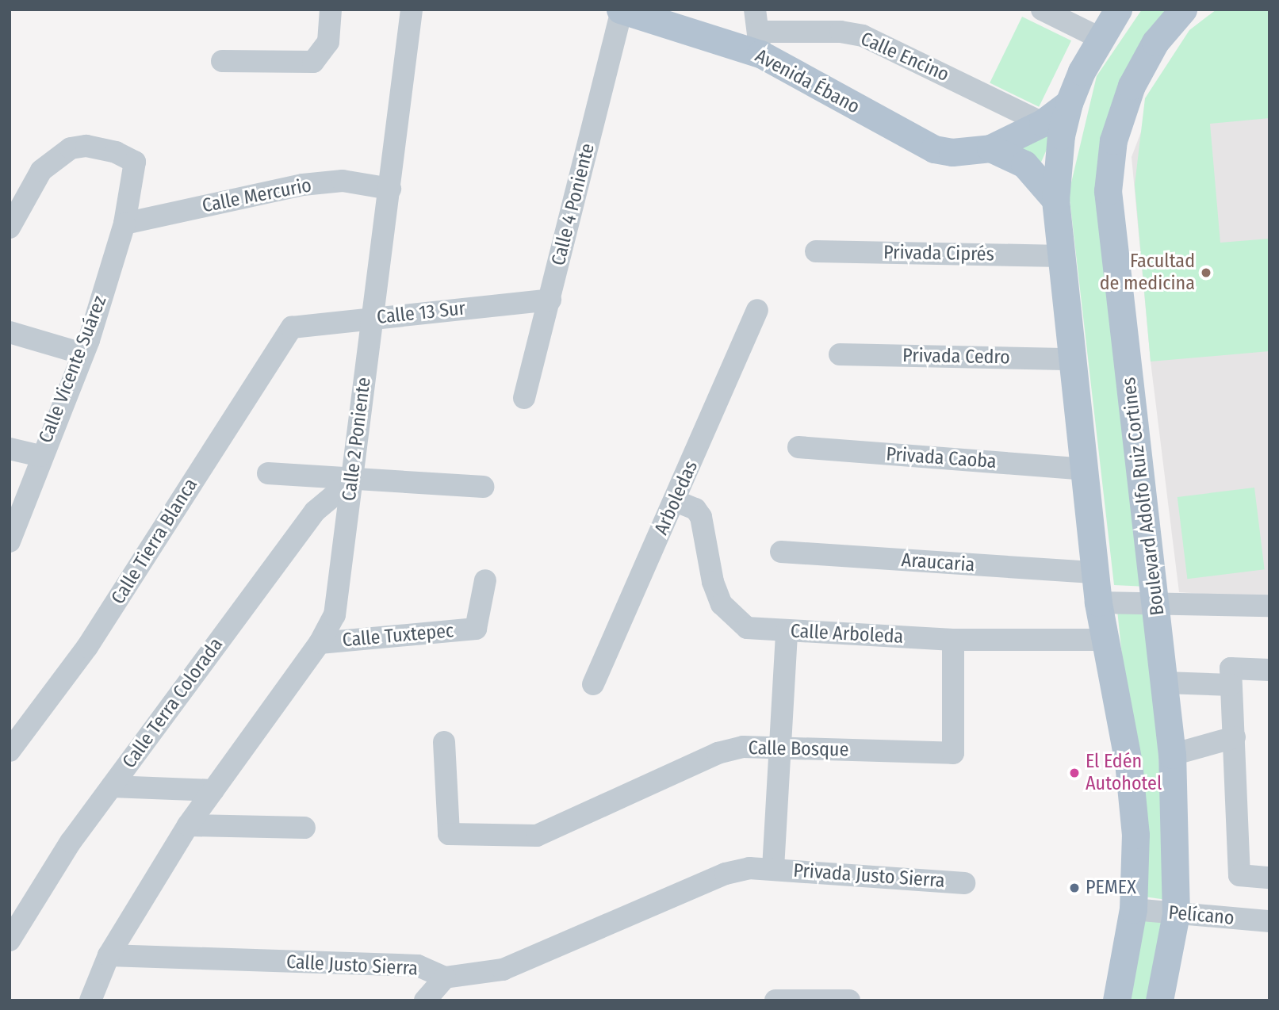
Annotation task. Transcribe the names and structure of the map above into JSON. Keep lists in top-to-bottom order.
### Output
{
  "streets": {
    "main road": ["Avenida Ébano", "Boulevard Adolfo Ruiz Cortines"],
    "street": [
      "Calle Encino",
      "Calle Mercurio",
      "Calle 4 Poniente",
      "Privada Ciprés",
      "Calle 13 Sur",
      "Privada Cedro",
      "Calle Vicente Suárez",
      "Calle 2 Poniente",
      "Privada Caoba",
      "Arboledas",
      "Calle Tierra Blanca",
      "Araucaria",
      "Calle Arboleda",
      "Calle Tuxtepec",
      "Calle Terra Colorada",
      "Calle Bosque",
      "Privada Justo Sierra",
      "Pelícano",
      "Calle Justo Sierra"
    ]
  },
  "crossings": [
    ["Calle Encino", "Avenida Ébano"],
    ["Avenida Ébano", "Calle 4 Poniente"],
    ["Calle Mercurio", "Calle Vicente Suárez"],
    ["Calle Mercurio", "Calle 2 Poniente"],
    ["Calle 4 Poniente", "Calle 13 Sur"],
    ["Calle 13 Sur", "Calle 2 Poniente"],
    ["Calle 13 Sur", "Calle Tierra Blanca"],
    ["Calle 2 Poniente", "Calle Tuxtepec"],
    ["Calle 2 Poniente", "Calle Terra Colorada"],
    ["Calle 2 Poniente", "Calle Justo Sierra"],
    ["Boulevard Adolfo Ruiz Cortines", "Pelícano"],
    ["Arboledas", "Calle Arboleda"],
    ["Calle Arboleda", "Calle Bosque"],
    ["Privada Justo Sierra", "Calle Justo Sierra"]
  ],
  "places": ["Facultad de medicina", "El Edén Autohotel", "PEMEX"]
}
